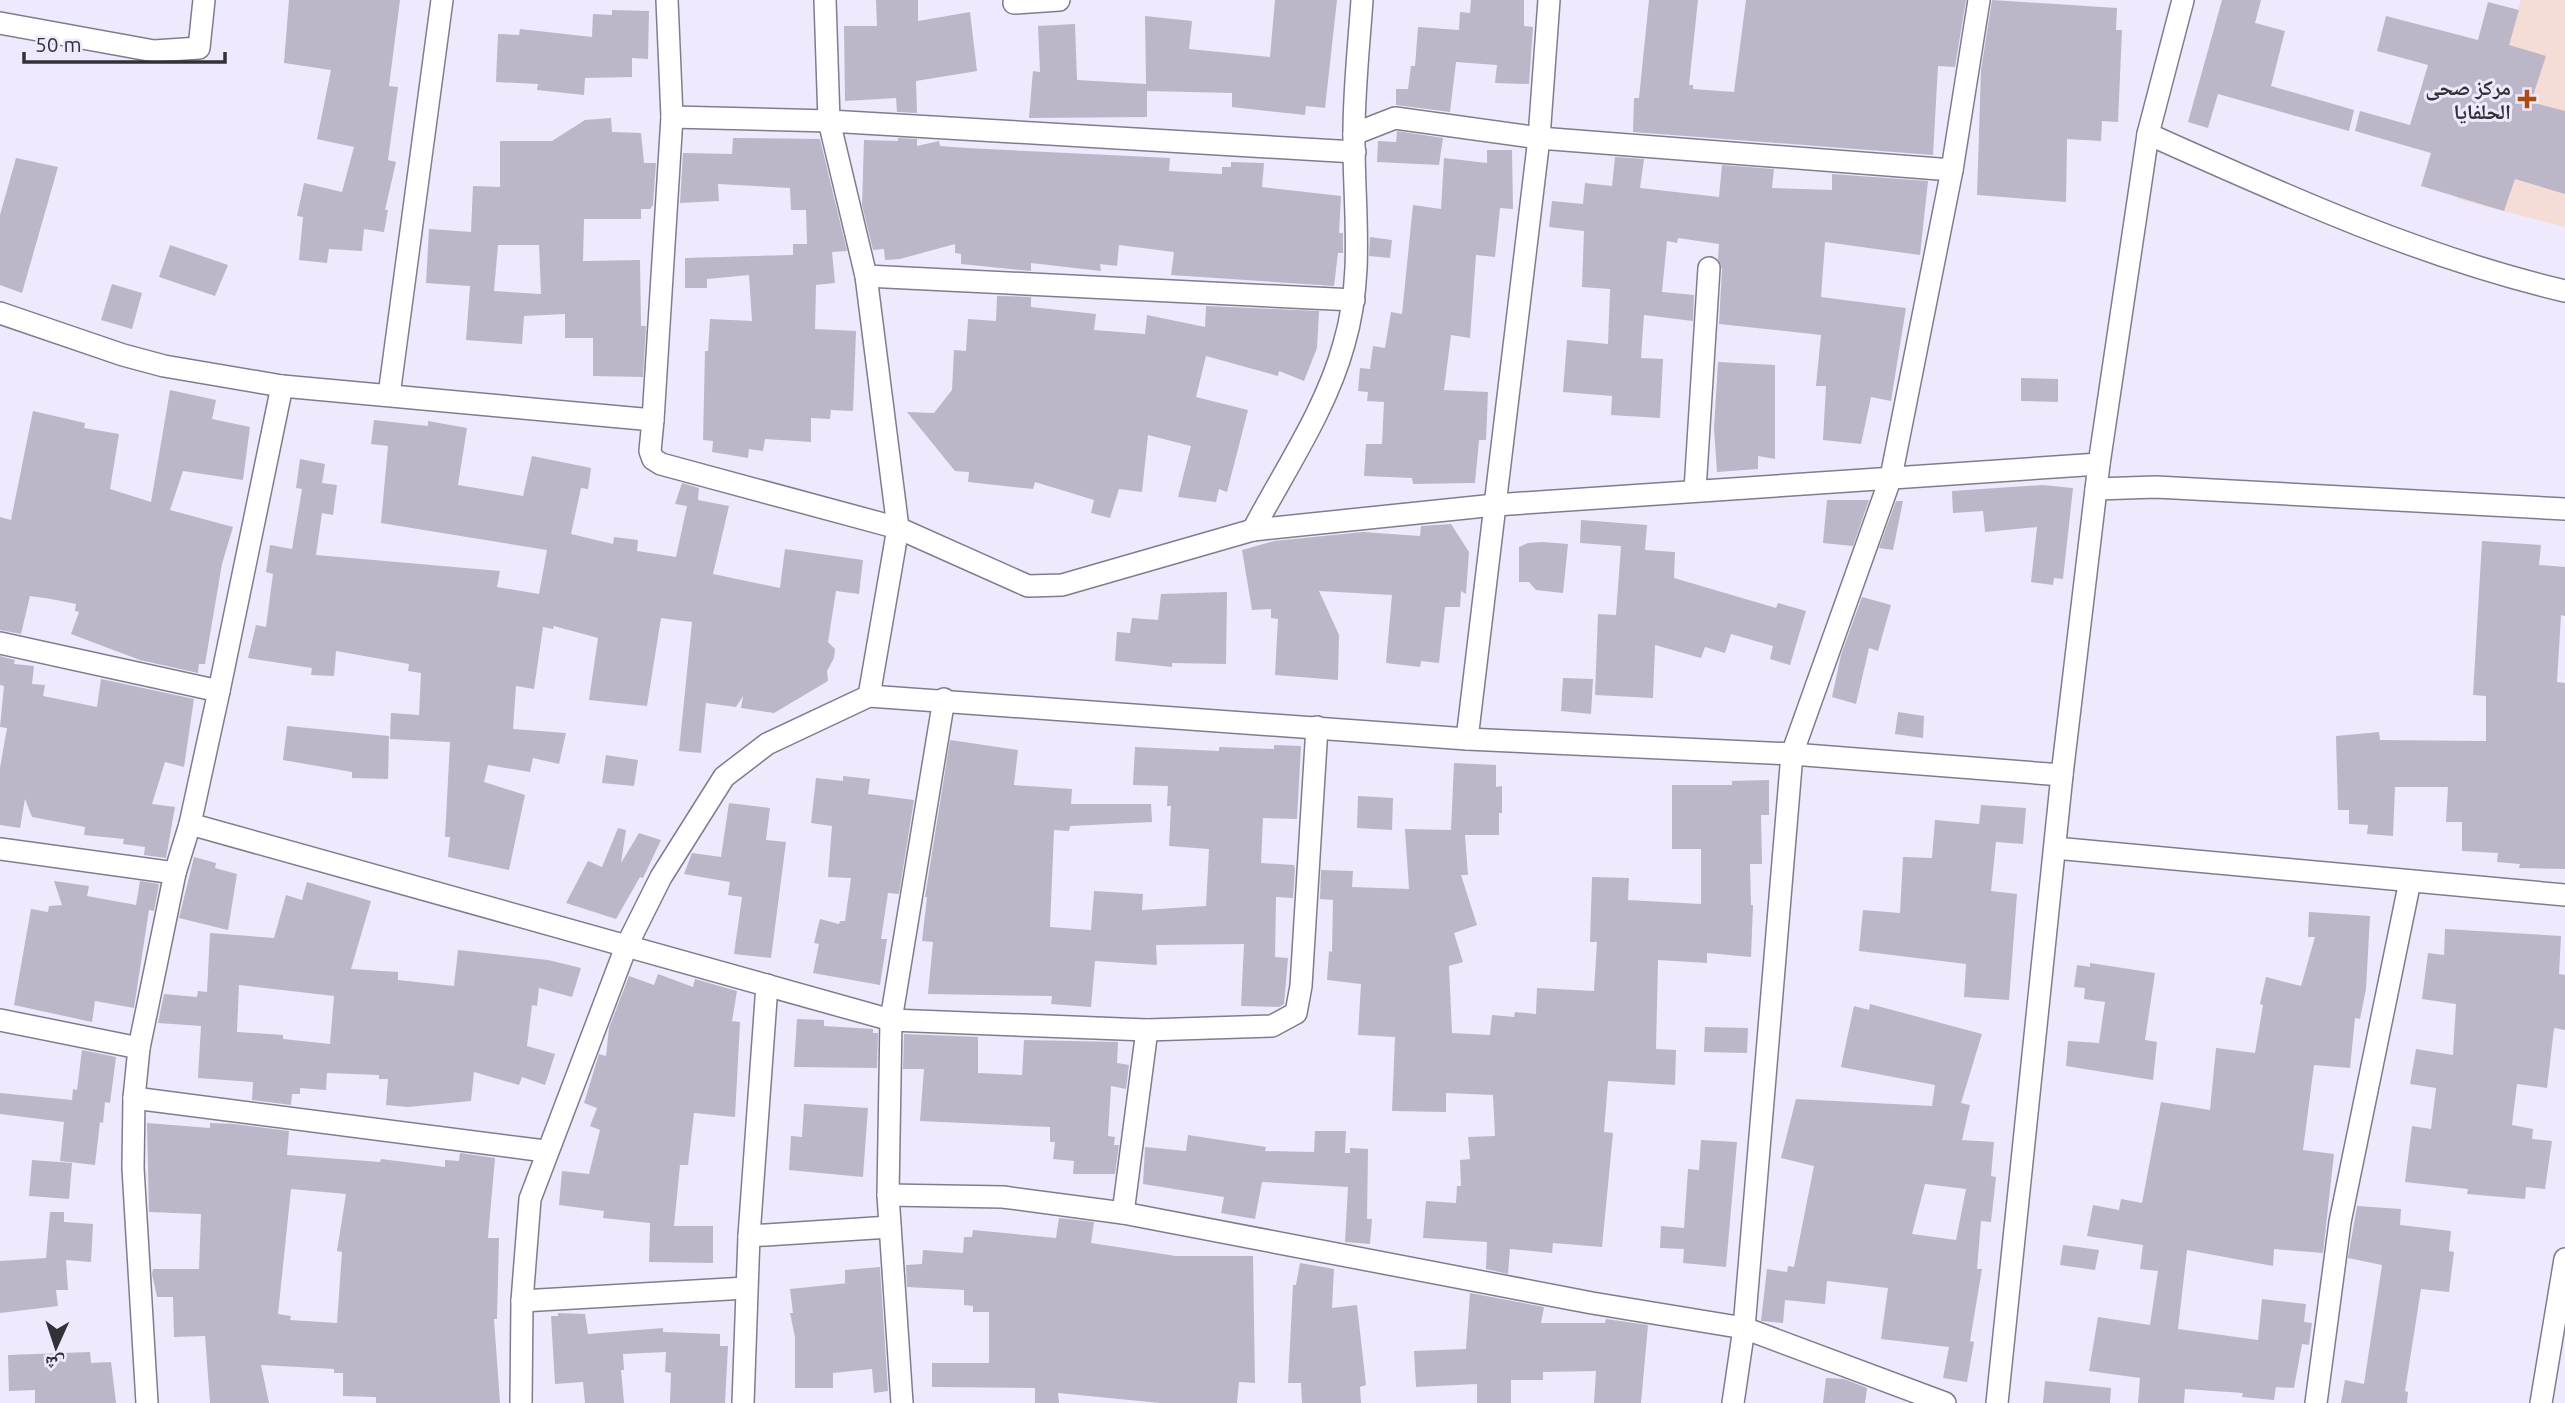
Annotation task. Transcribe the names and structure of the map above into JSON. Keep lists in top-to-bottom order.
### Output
{
  "places": {
    "health": ["مركز صحى الحلفايا"]
  },
  "scale_bar": "50 m",
  "north": "bottom"
}
